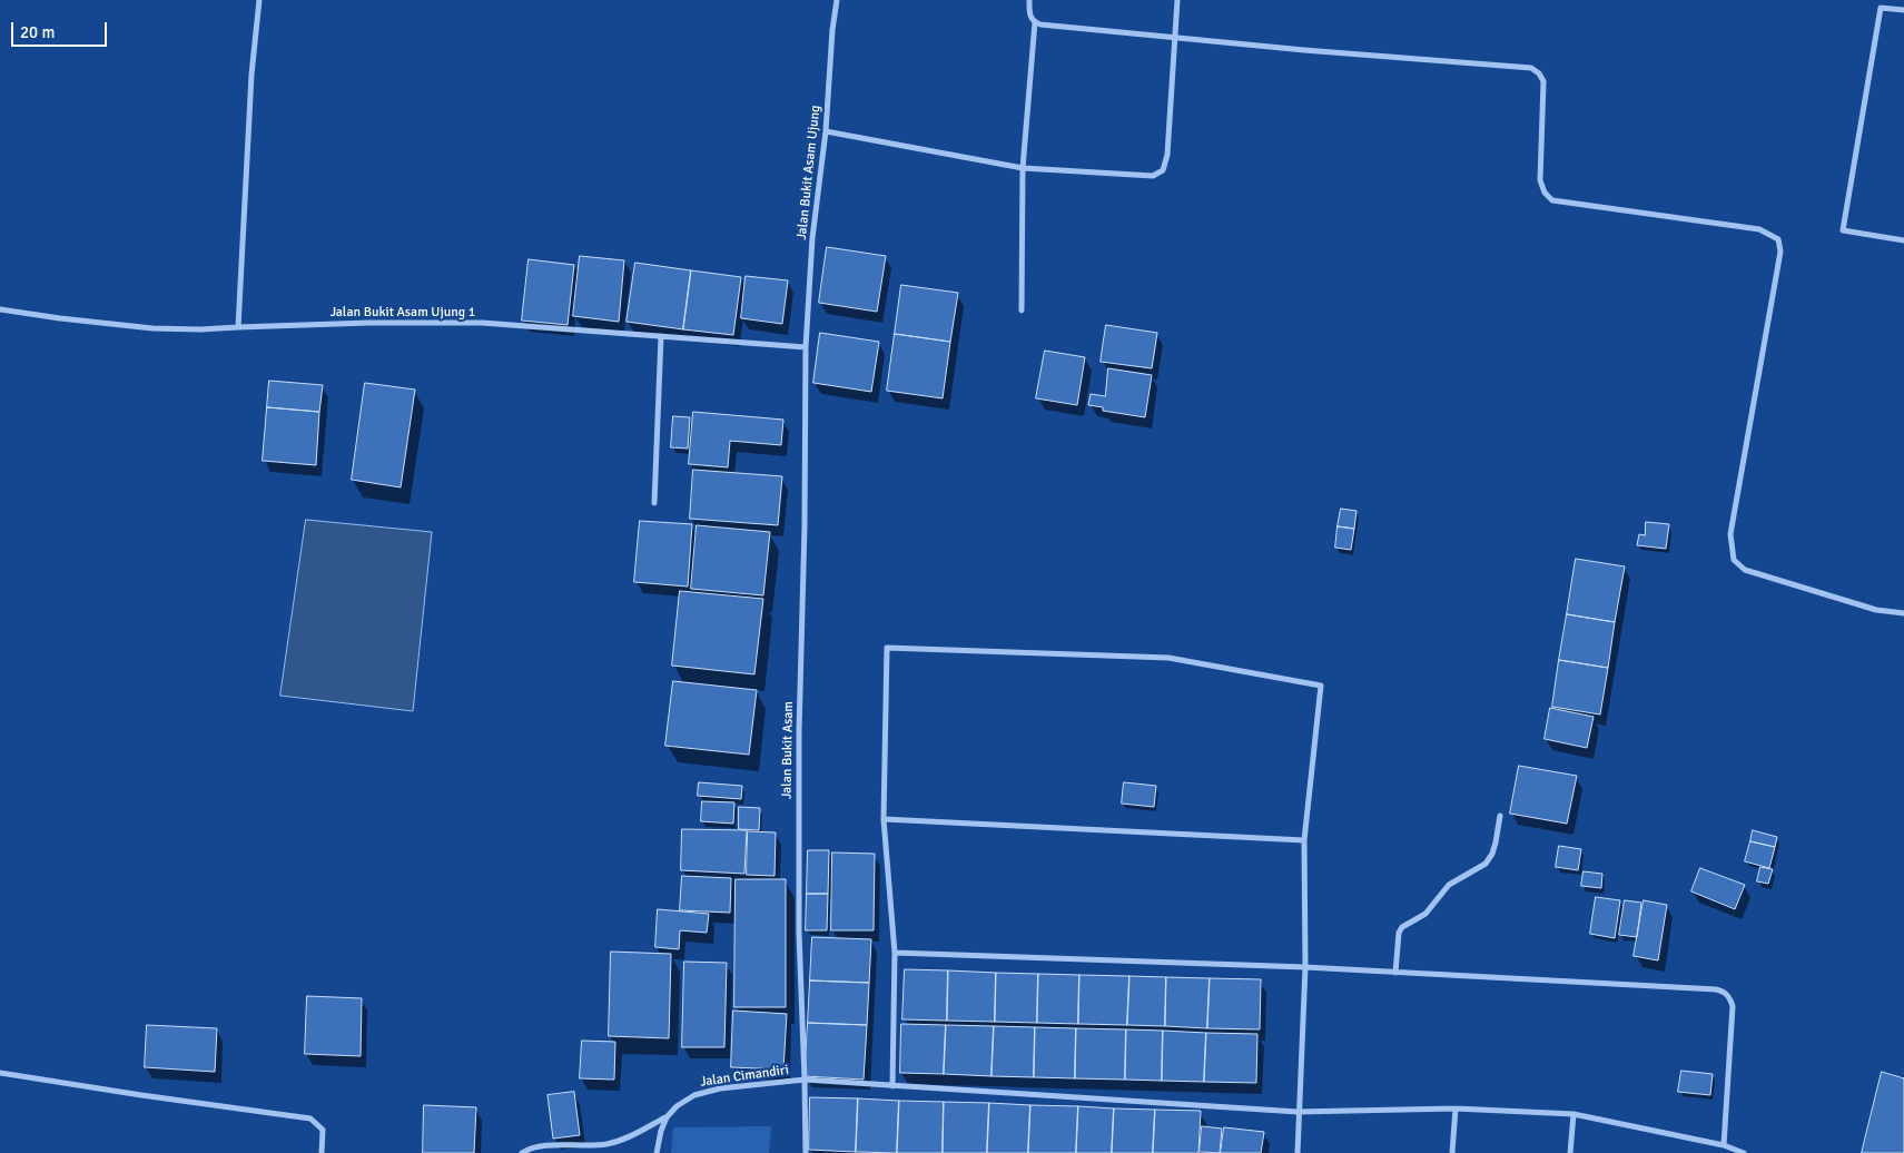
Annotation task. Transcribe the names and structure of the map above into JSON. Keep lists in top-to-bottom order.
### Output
{
  "streets": {
    "street": [
      "Jalan Bukit Asam Ujung",
      "Jalan Bukit Asam Ujung 1",
      "Jalan Bukit Asam",
      "Jalan Cimandiri"
    ]
  },
  "crossings": [
    ["Jalan Bukit Asam Ujung", "Jalan Bukit Asam Ujung 1"],
    ["Jalan Bukit Asam Ujung", "Jalan Bukit Asam"],
    ["Jalan Bukit Asam Ujung 1", "Jalan Bukit Asam"],
    ["Jalan Bukit Asam", "Jalan Cimandiri"]
  ],
  "scale_bar": "20 m"
}
